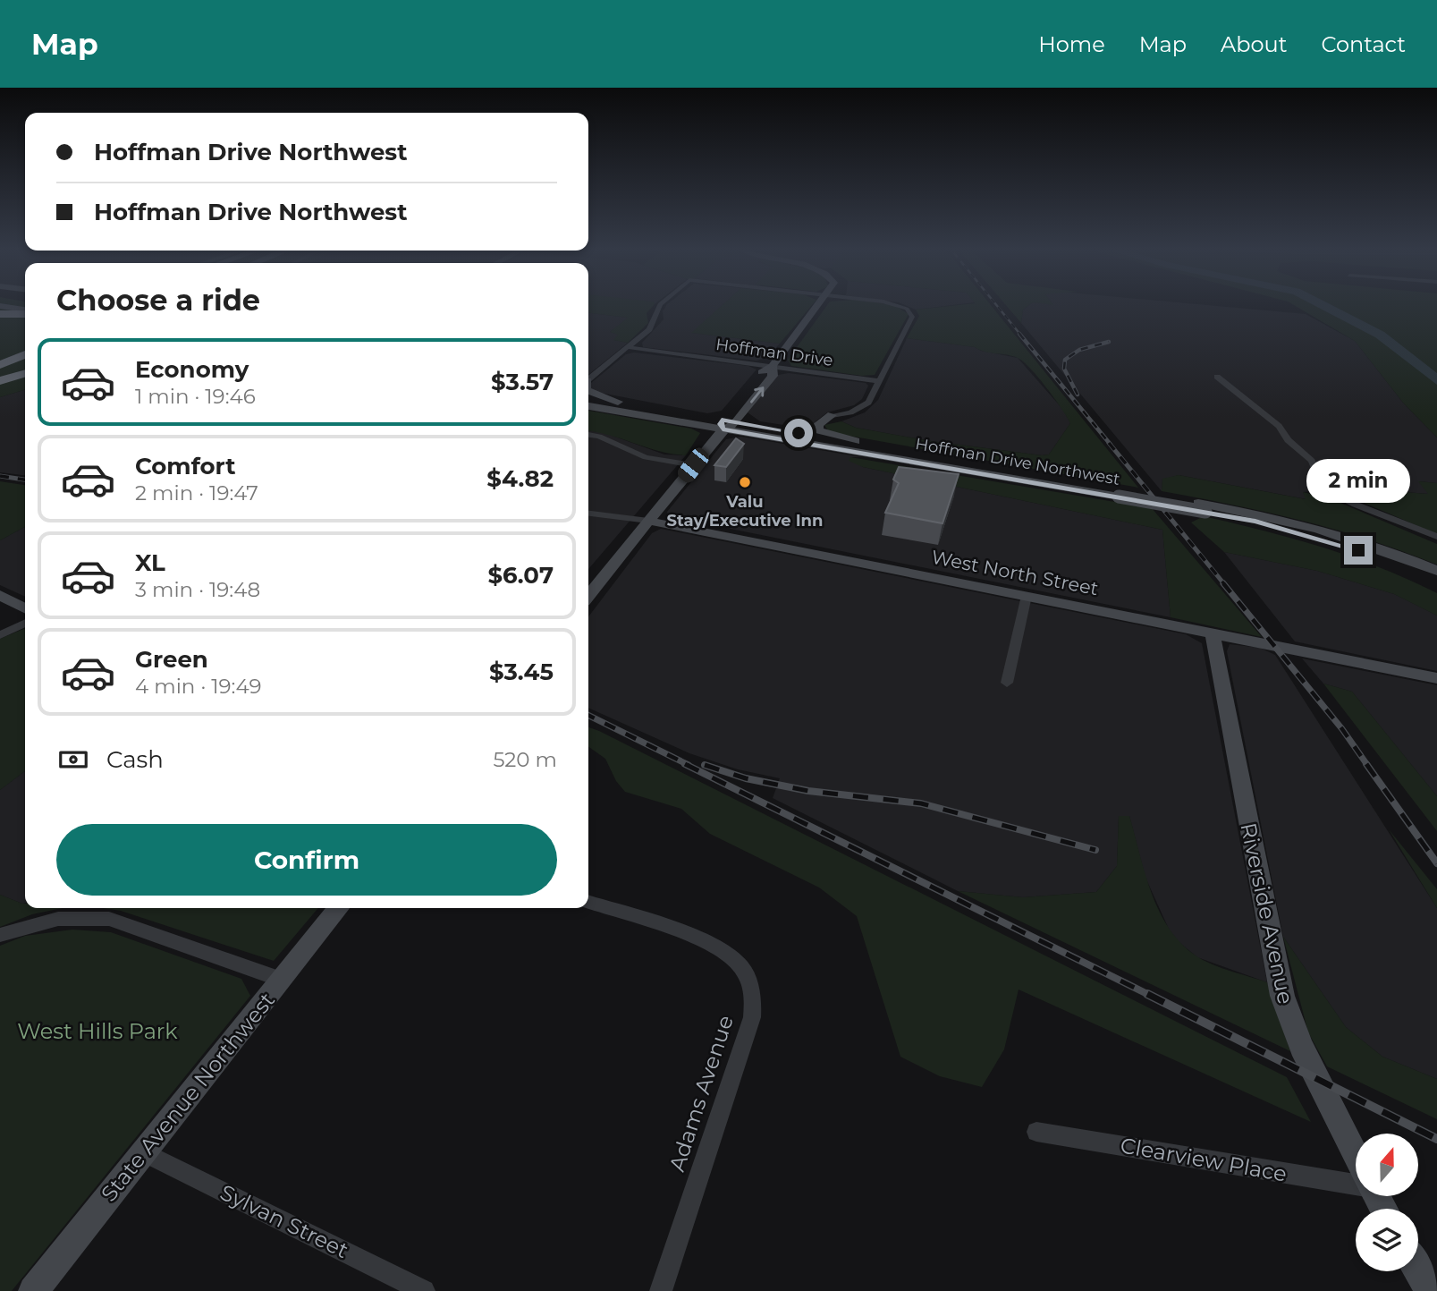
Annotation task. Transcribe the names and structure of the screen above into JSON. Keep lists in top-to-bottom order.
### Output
{
  "streets": {
    "street": [
      "Hoffman Drive",
      "Hoffman Drive Northwest",
      "West North Street",
      "Riverside Avenue",
      "Adams Avenue",
      "State Avenue Northwest",
      "Clearview Place",
      "Sylvan Street"
    ]
  },
  "crossings": [
    ["West North Street", "Riverside Avenue"],
    ["State Avenue Northwest", "Sylvan Street"]
  ],
  "parks": ["West Hills Park"],
  "places": ["Valu Stay/Executive Inn"],
  "north": "top",
  "page": {
    "header": "Map",
    "nav": [
      "Home",
      "Map",
      "About",
      "Contact"
    ],
    "banner": ["Hoffman Drive Northwest", "Hoffman Drive Northwest"],
    "heading": "Choose a ride",
    "list": [
      {
        "name": "Economy",
        "note": "1 min · 19:46",
        "value": "$3.57"
      },
      {
        "name": "Comfort",
        "note": "2 min · 19:47",
        "value": "$4.82"
      },
      {
        "name": "XL",
        "note": "3 min · 19:48",
        "value": "$6.07"
      },
      {
        "name": "Green",
        "note": "4 min · 19:49",
        "value": "$3.45"
      }
    ],
    "bubble": "2 min",
    "pay": ["Cash", "520 m"],
    "buttons": "Confirm"
  }
}
